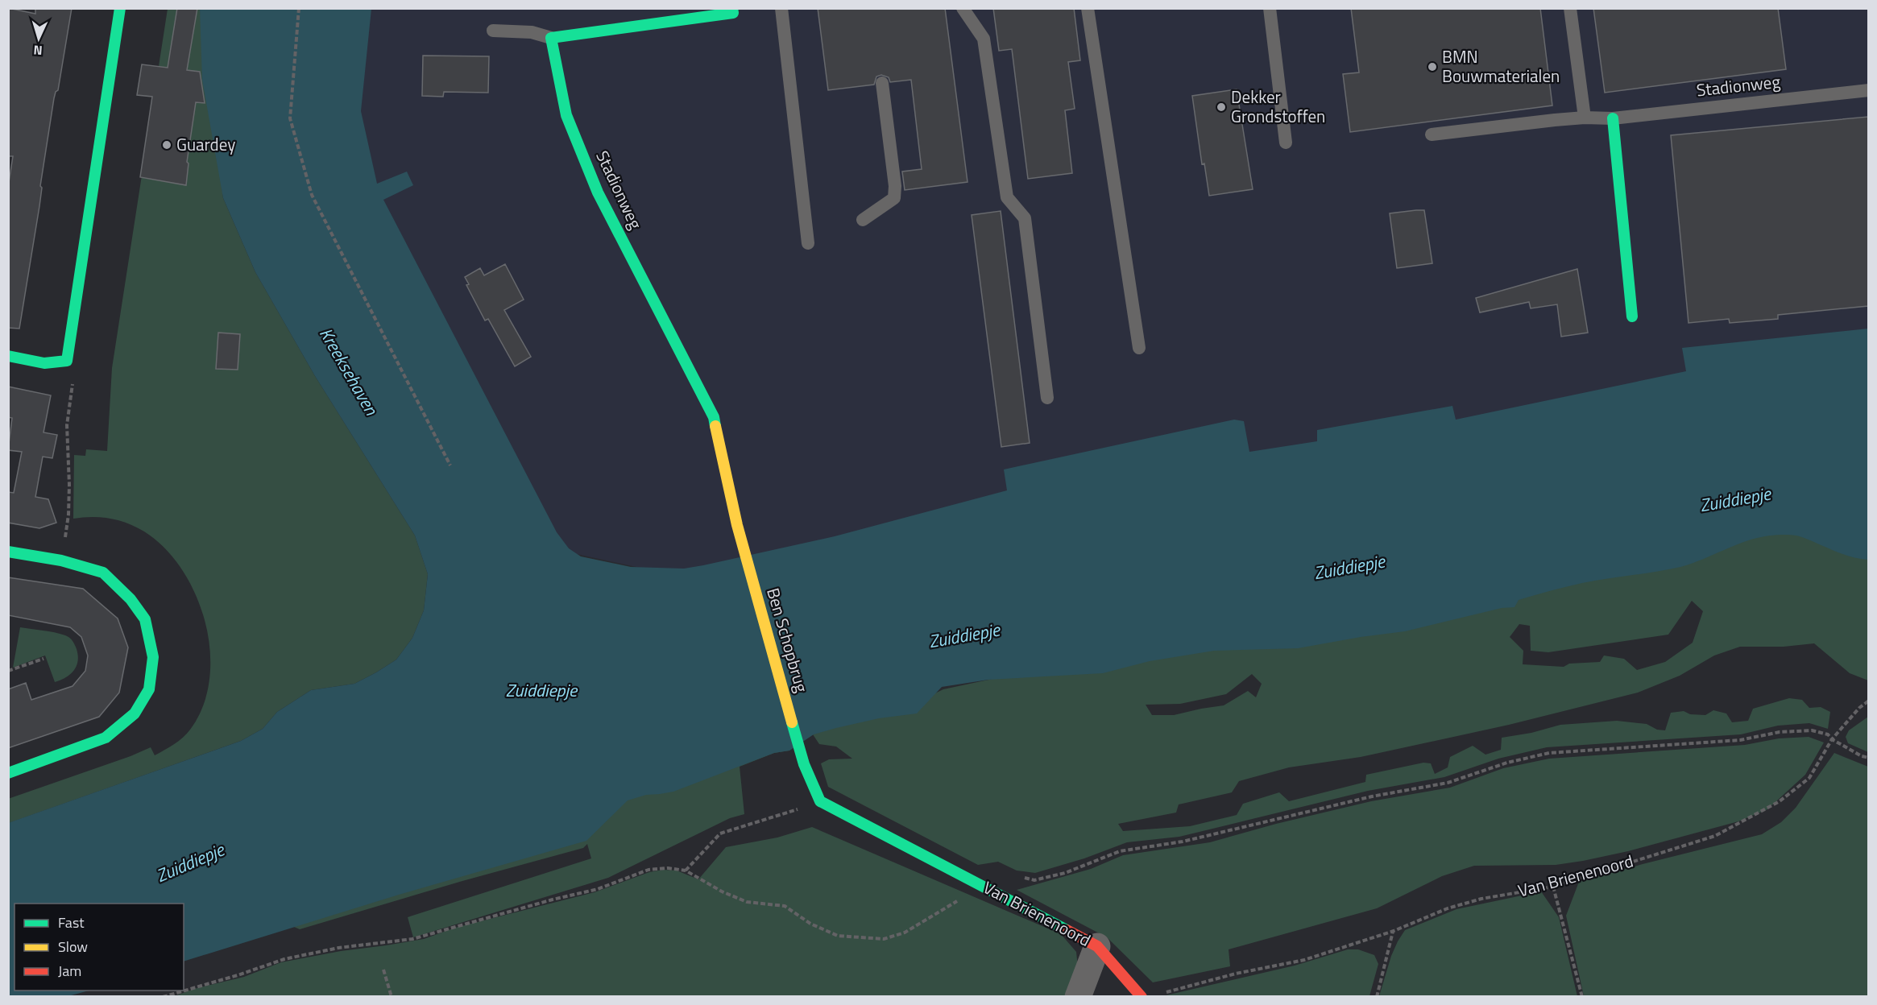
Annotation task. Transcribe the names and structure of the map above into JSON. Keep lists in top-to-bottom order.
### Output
{
  "streets": {
    "street": ["Stadionweg", "Ben Schopbrug", "Van Brienenoord"]
  },
  "crossings": [
    ["Stadionweg", "Ben Schopbrug"],
    ["Ben Schopbrug", "Van Brienenoord"]
  ],
  "water": ["Kreeksehaven", "Zuiddiepje"],
  "places": ["BMN Bouwmaterialen", "Dekker Grondstoffen", "Guardey"],
  "legend": ["Fast", "Slow", "Jam"],
  "north": "bottom"
}
